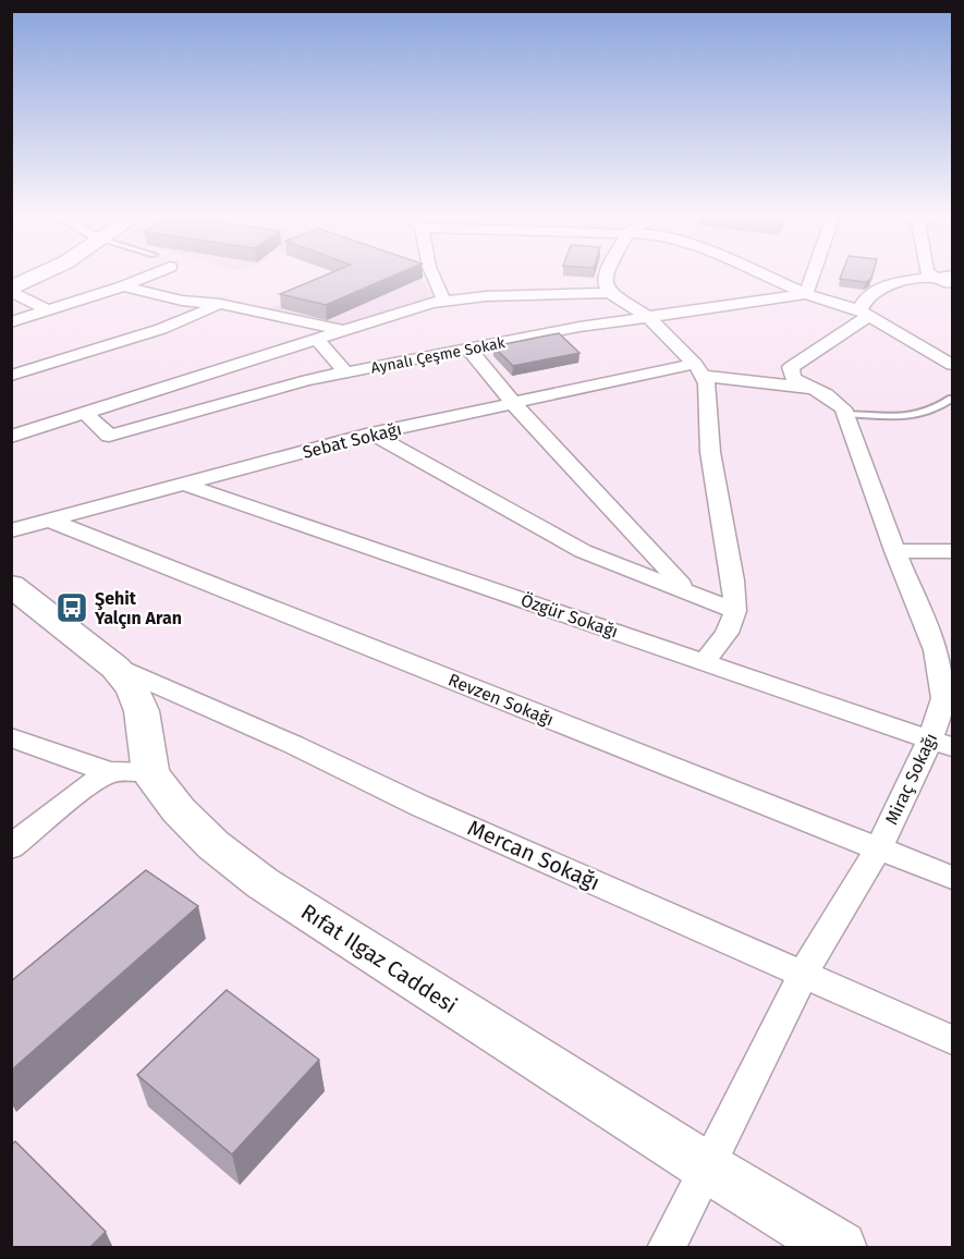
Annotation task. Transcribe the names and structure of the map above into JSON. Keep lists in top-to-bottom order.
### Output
{
  "streets": {
    "street": [
      "Aynalı Çeşme Sokak",
      "Sebat Sokağı",
      "Özgür Sokağı",
      "Revzen Sokağı",
      "Miraç Sokağı",
      "Mercan Sokağı",
      "Rıfat Ilgaz Caddesi"
    ]
  },
  "crossings": [
    ["Sebat Sokağı", "Özgür Sokağı"],
    ["Sebat Sokağı", "Revzen Sokağı"],
    ["Özgür Sokağı", "Miraç Sokağı"],
    ["Revzen Sokağı", "Miraç Sokağı"],
    ["Miraç Sokağı", "Mercan Sokağı"],
    ["Miraç Sokağı", "Rıfat Ilgaz Caddesi"],
    ["Mercan Sokağı", "Rıfat Ilgaz Caddesi"]
  ],
  "places": {
    "bus stop": ["Şehit Yalçın Aran"]
  }
}
